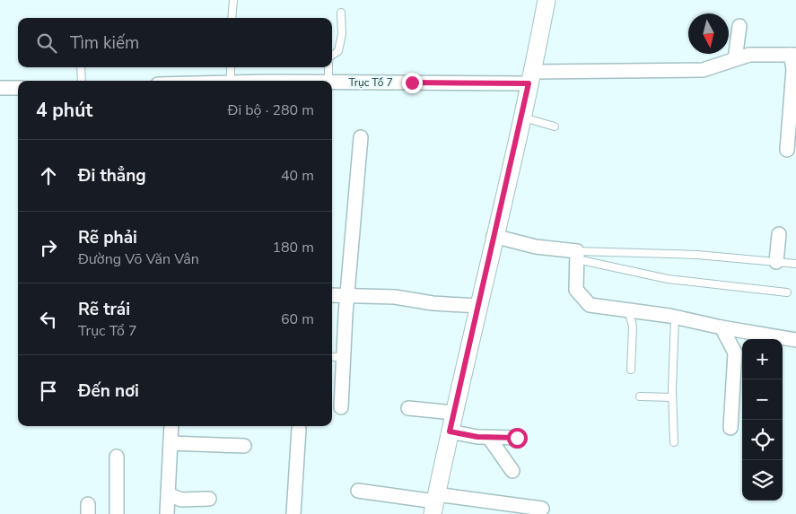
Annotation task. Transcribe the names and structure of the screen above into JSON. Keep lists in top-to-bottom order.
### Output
{
  "streets": {
    "street": ["Trục Tổ 7"]
  },
  "north": "bottom",
  "page": {
    "search": "Tìm kiếm",
    "heading": ["4 phút", "Đi bộ · 280 m"],
    "list": [
      ["Đi thẳng", "40 m"],
      ["Rẽ phải", "Đường Võ Văn Vân", "180 m"],
      ["Rẽ trái", "Trục Tổ 7", "60 m"],
      "Đến nơi"
    ],
    "map_buttons": ["+", "−"]
  }
}
